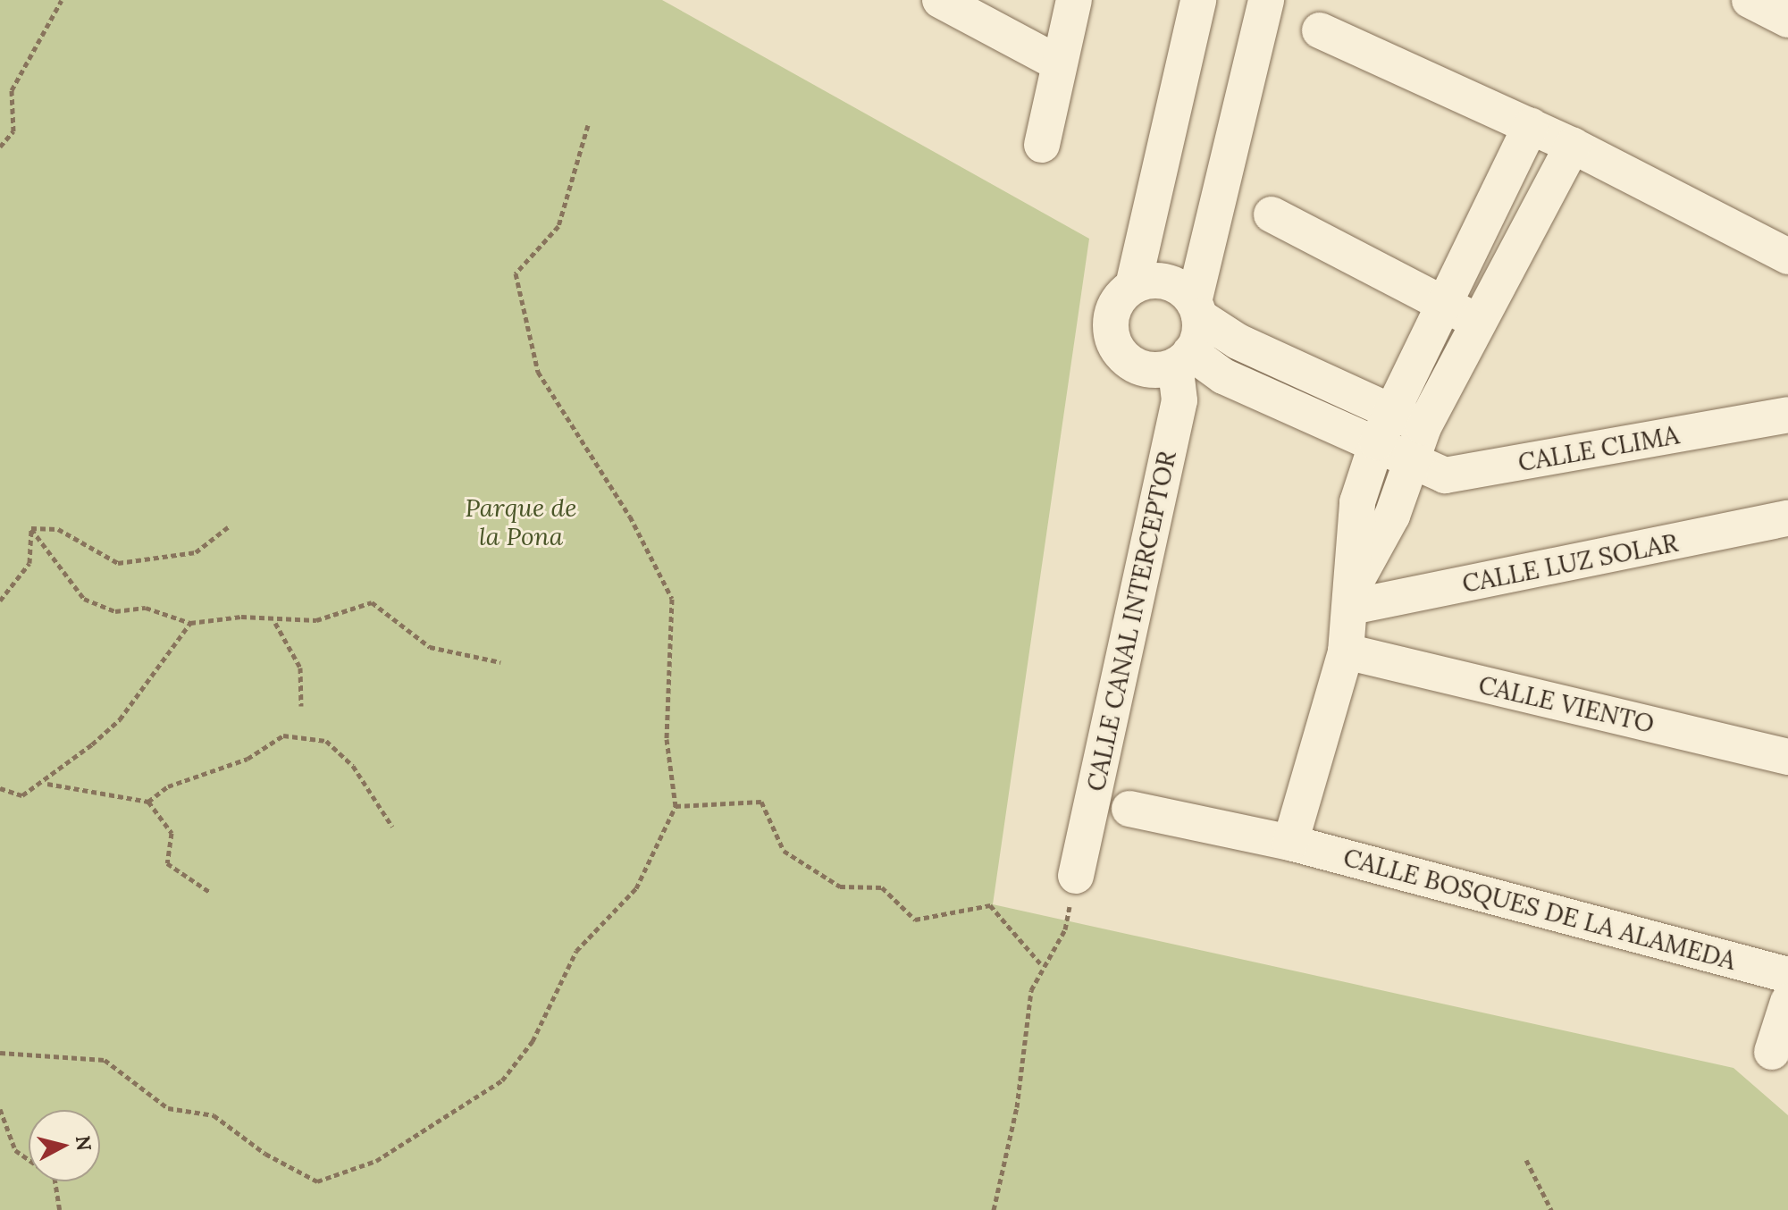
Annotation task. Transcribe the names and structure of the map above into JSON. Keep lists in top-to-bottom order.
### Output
{
  "streets": {
    "street": [
      "CALLE CLIMA",
      "CALLE LUZ SOLAR",
      "CALLE CANAL INTERCEPTOR",
      "CALLE VIENTO",
      "CALLE BOSQUES DE LA ALAMEDA"
    ]
  },
  "parks": ["Parque de la Pona"],
  "north": "right"
}
